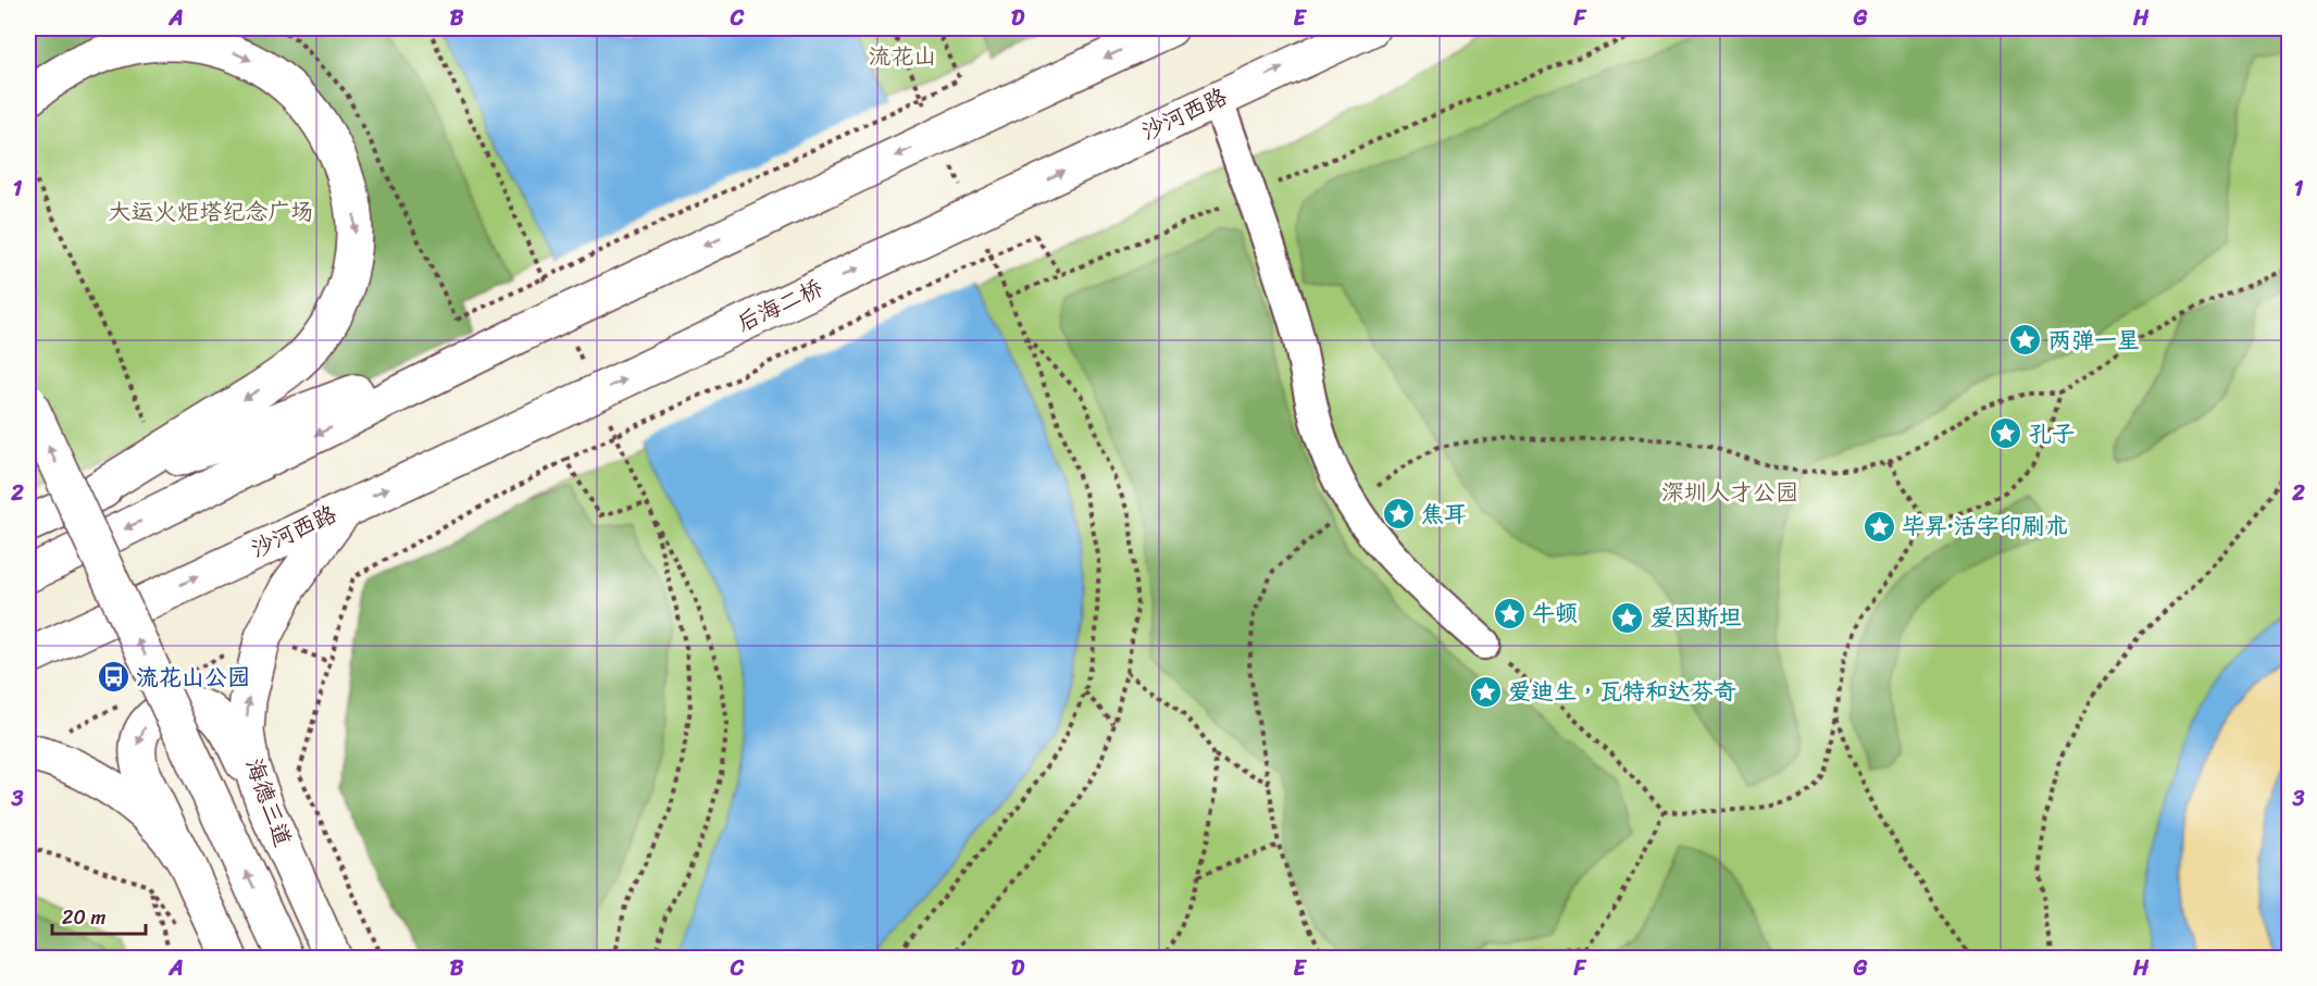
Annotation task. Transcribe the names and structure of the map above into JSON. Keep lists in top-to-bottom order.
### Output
{
  "streets": {
    "main road": ["沙河西路", "后海二桥", "海德三道"]
  },
  "crossings": [
    ["沙河西路", "后海二桥"],
    ["沙河西路", "海德三道"]
  ],
  "one_way": ["海德三道"],
  "parks": ["流花山", "大运火炬塔纪念广场", "深圳人才公园"],
  "places": {
    "place": [
      "两弹一星",
      "孔子",
      "焦耳",
      "毕昇·活字印刷术",
      "牛顿",
      "爱因斯坦",
      "爱迪生，瓦特和达芬奇"
    ],
    "bus stop": ["流花山公园"]
  },
  "scale_bar": "20 m",
  "grid": {
    "columns": [
      "A",
      "B",
      "C",
      "D",
      "E",
      "F",
      "G",
      "H"
    ],
    "rows": ["1", "2", "3"]
  }
}
